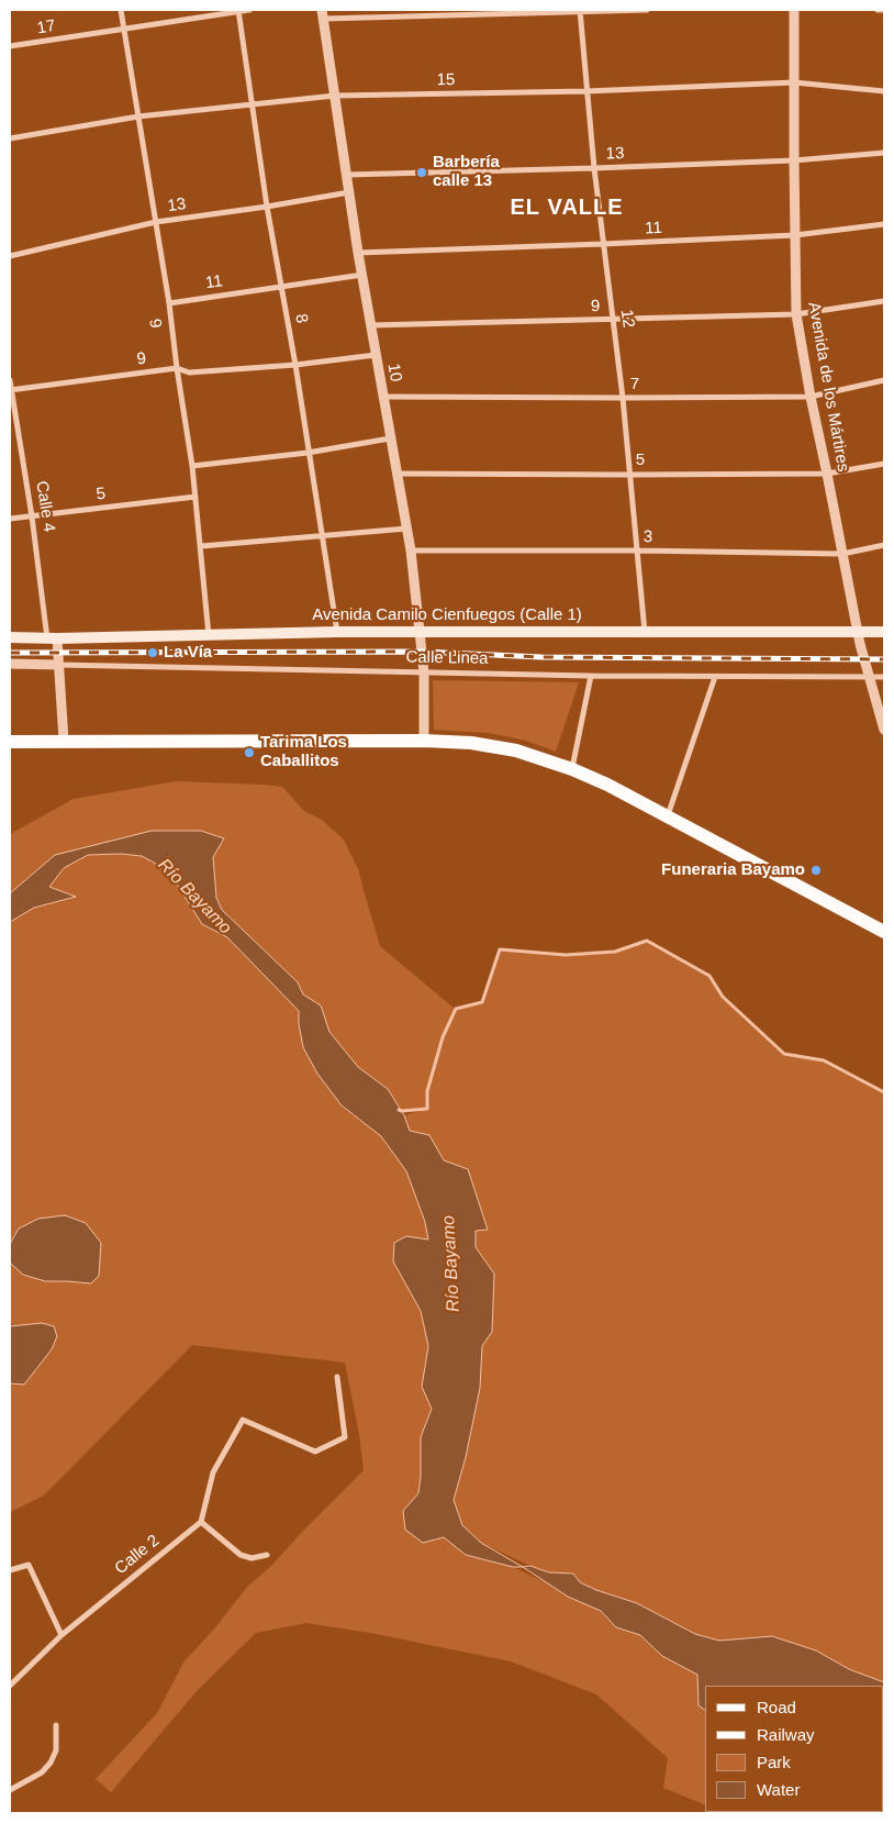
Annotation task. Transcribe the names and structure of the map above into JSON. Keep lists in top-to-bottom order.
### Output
{
  "streets": {
    "main road": ["Avenida Camilo Cienfuegos (Calle 1)"],
    "street": [
      "17",
      "15",
      "13",
      "11",
      "9",
      "8",
      "12",
      "6",
      "10",
      "7",
      "Avenida de los Mártires",
      "5",
      "Calle 4",
      "3",
      "Calle Linea",
      "Calle 2"
    ]
  },
  "crossings": [
    ["17", "8"],
    ["17", "6"],
    ["15", "8"],
    ["15", "12"],
    ["15", "6"],
    ["15", "10"],
    ["15", "Avenida de los Mártires"],
    ["13", "8"],
    ["13", "12"],
    ["13", "6"],
    ["13", "10"],
    ["13", "Avenida de los Mártires"],
    ["11", "8"],
    ["11", "12"],
    ["11", "6"],
    ["11", "10"],
    ["11", "Avenida de los Mártires"],
    ["9", "8"],
    ["9", "12"],
    ["9", "6"],
    ["9", "10"],
    ["9", "Avenida de los Mártires"],
    ["9", "Calle 4"],
    ["8", "Avenida Camilo Cienfuegos (Calle 1)"],
    ["12", "7"],
    ["12", "5"],
    ["12", "3"],
    ["12", "Avenida Camilo Cienfuegos (Calle 1)"],
    ["6", "5"],
    ["6", "Avenida Camilo Cienfuegos (Calle 1)"],
    ["10", "7"],
    ["10", "5"],
    ["10", "3"],
    ["10", "Avenida Camilo Cienfuegos (Calle 1)"],
    ["10", "Calle Linea"],
    ["7", "Avenida de los Mártires"],
    ["Avenida de los Mártires", "5"],
    ["Avenida de los Mártires", "3"],
    ["Avenida de los Mártires", "Avenida Camilo Cienfuegos (Calle 1)"],
    ["Avenida de los Mártires", "Calle Linea"],
    ["5", "Calle 4"],
    ["Calle 4", "Avenida Camilo Cienfuegos (Calle 1)"],
    ["Calle 4", "Calle Linea"]
  ],
  "districts": ["EL VALLE"],
  "water": ["Río Bayamo"],
  "places": [
    "Barbería calle 13",
    "La Vía",
    "Tarima Los Caballitos",
    "Funeraria Bayamo"
  ],
  "legend": [
    "Road",
    "Railway",
    "Park",
    "Water"
  ]
}
